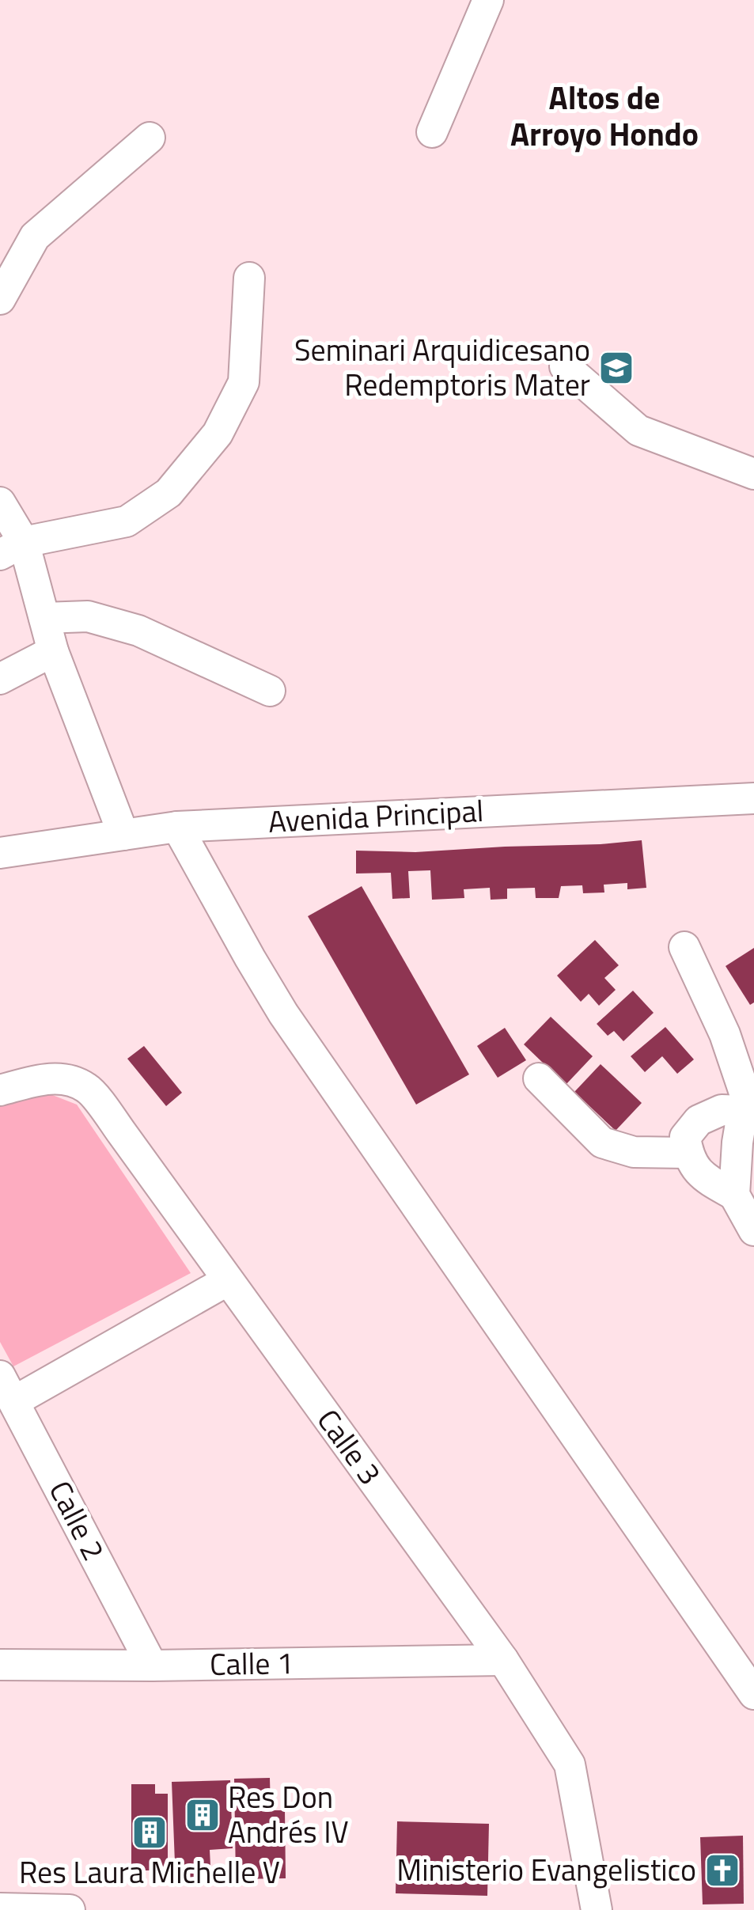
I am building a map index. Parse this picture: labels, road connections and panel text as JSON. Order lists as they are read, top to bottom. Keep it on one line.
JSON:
{"streets":{"street":["Avenida Principal","Calle 3","Calle 2","Calle 1"]},"crossings":[["Calle 3","Calle 1"],["Calle 2","Calle 1"]],"districts":["Altos de Arroyo Hondo"],"places":{"school or university":["Seminari Arquidicesano Redemptoris Mater"],"building":["Res Don Andrés IV","Res Laura Michelle V"],"church":["Ministerio Evangelistico"]}}
